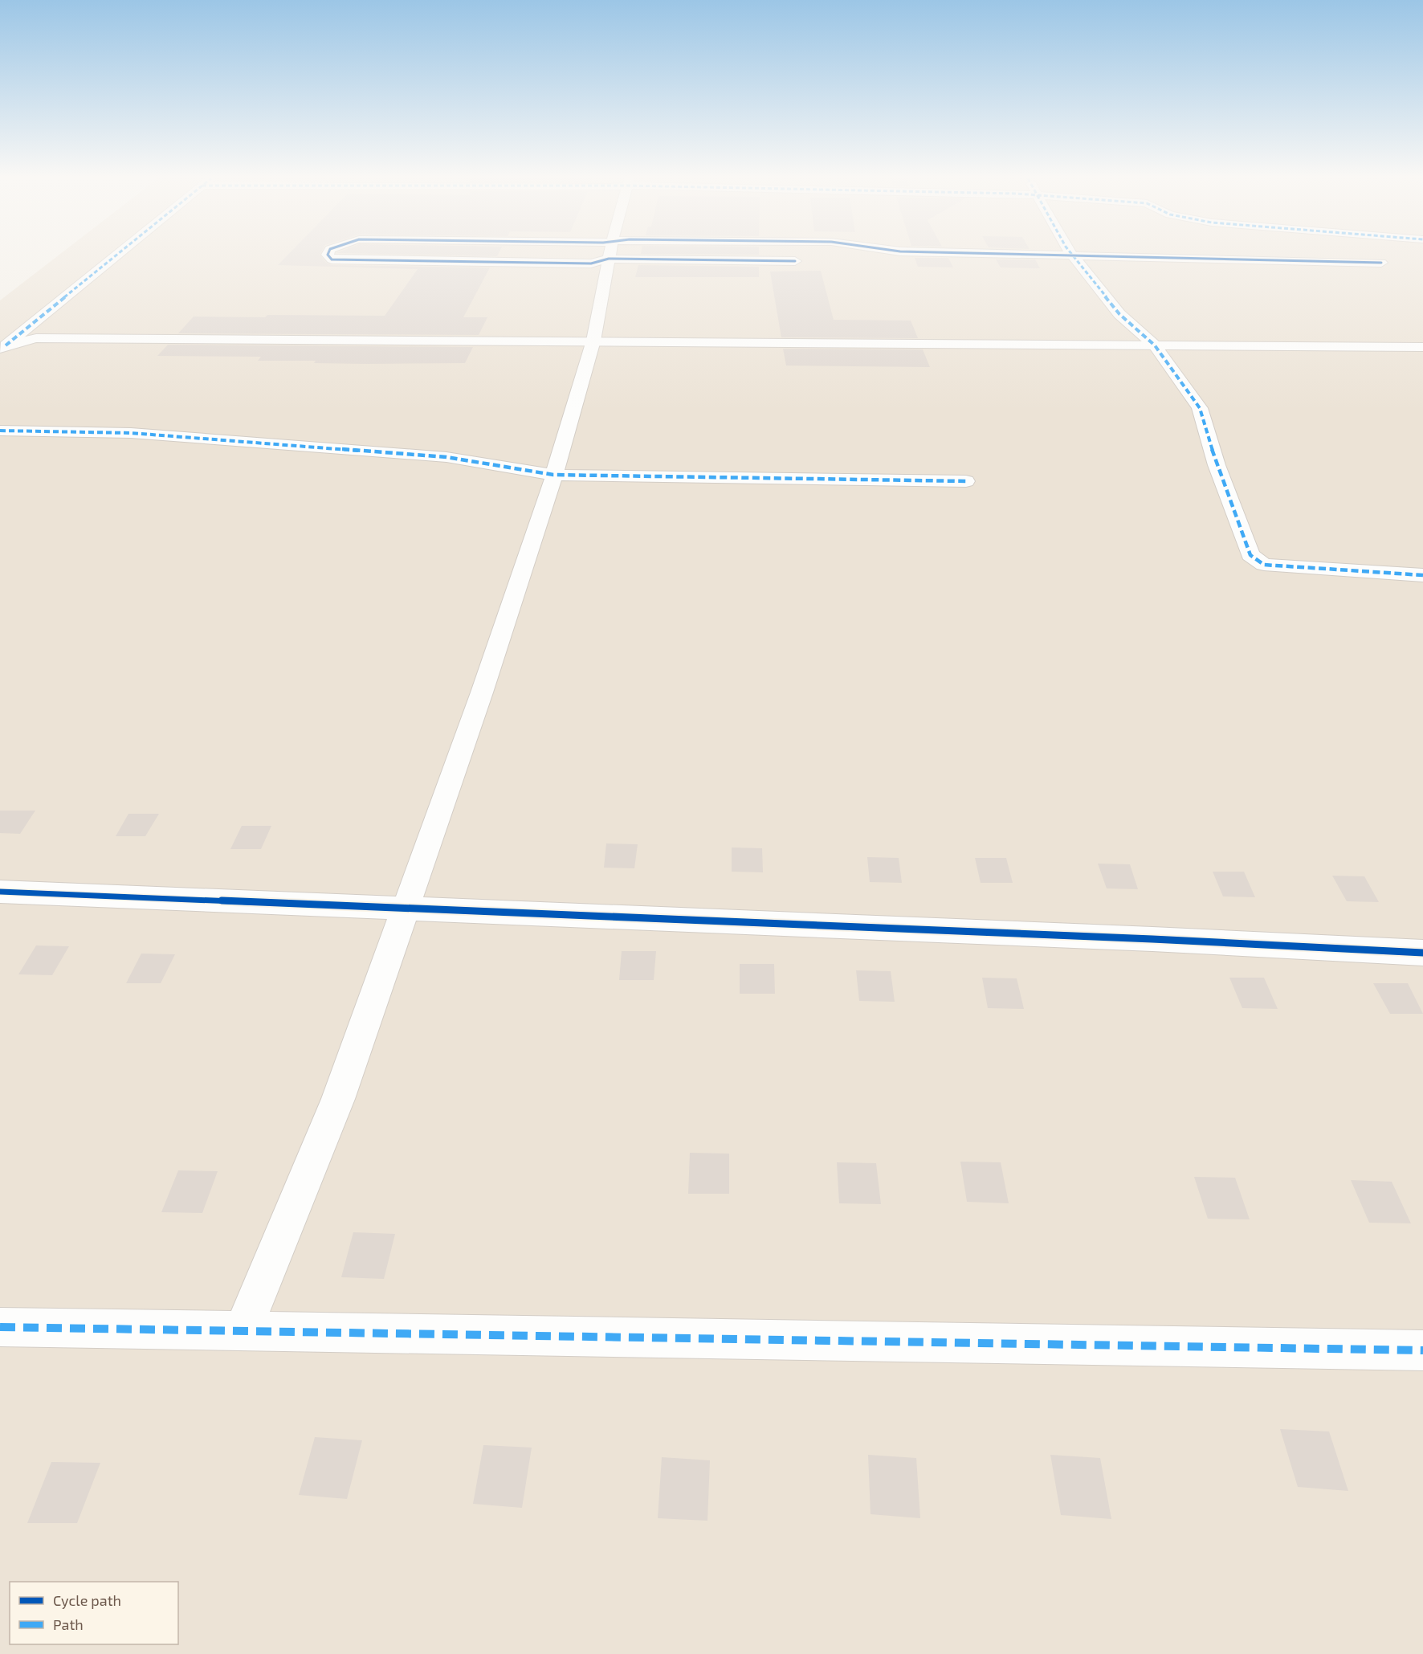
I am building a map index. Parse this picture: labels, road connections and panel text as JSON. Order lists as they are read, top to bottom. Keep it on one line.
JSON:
{"legend":["Cycle path","Path"]}
